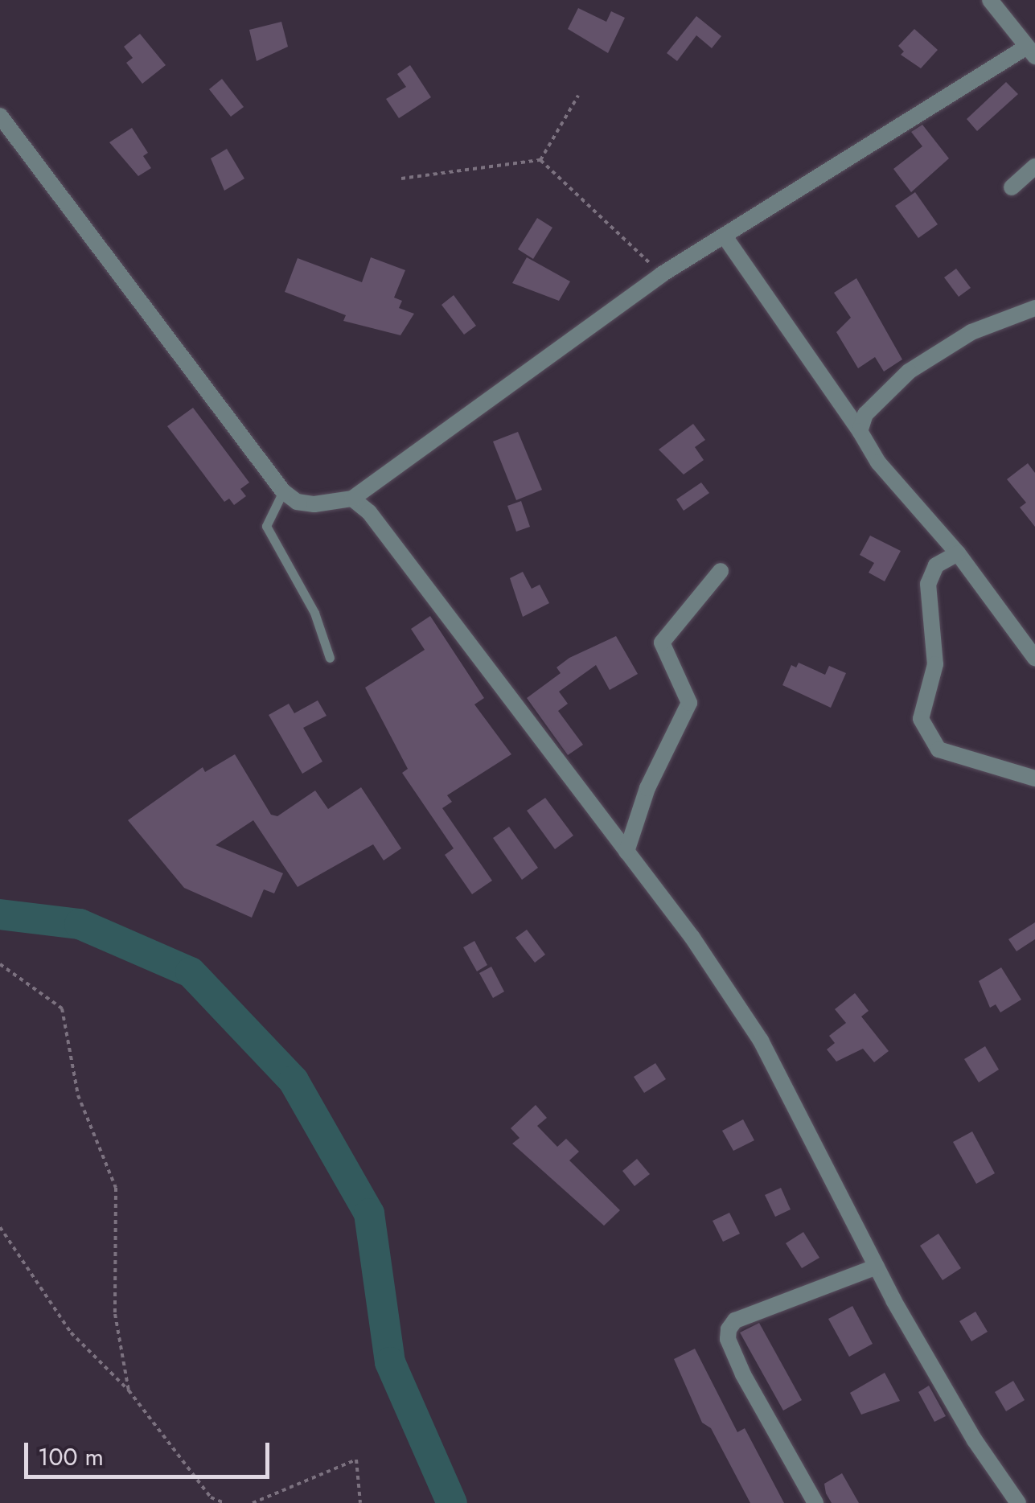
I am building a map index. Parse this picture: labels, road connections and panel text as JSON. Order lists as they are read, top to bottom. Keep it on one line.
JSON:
{"scale_bar":"100 m"}
